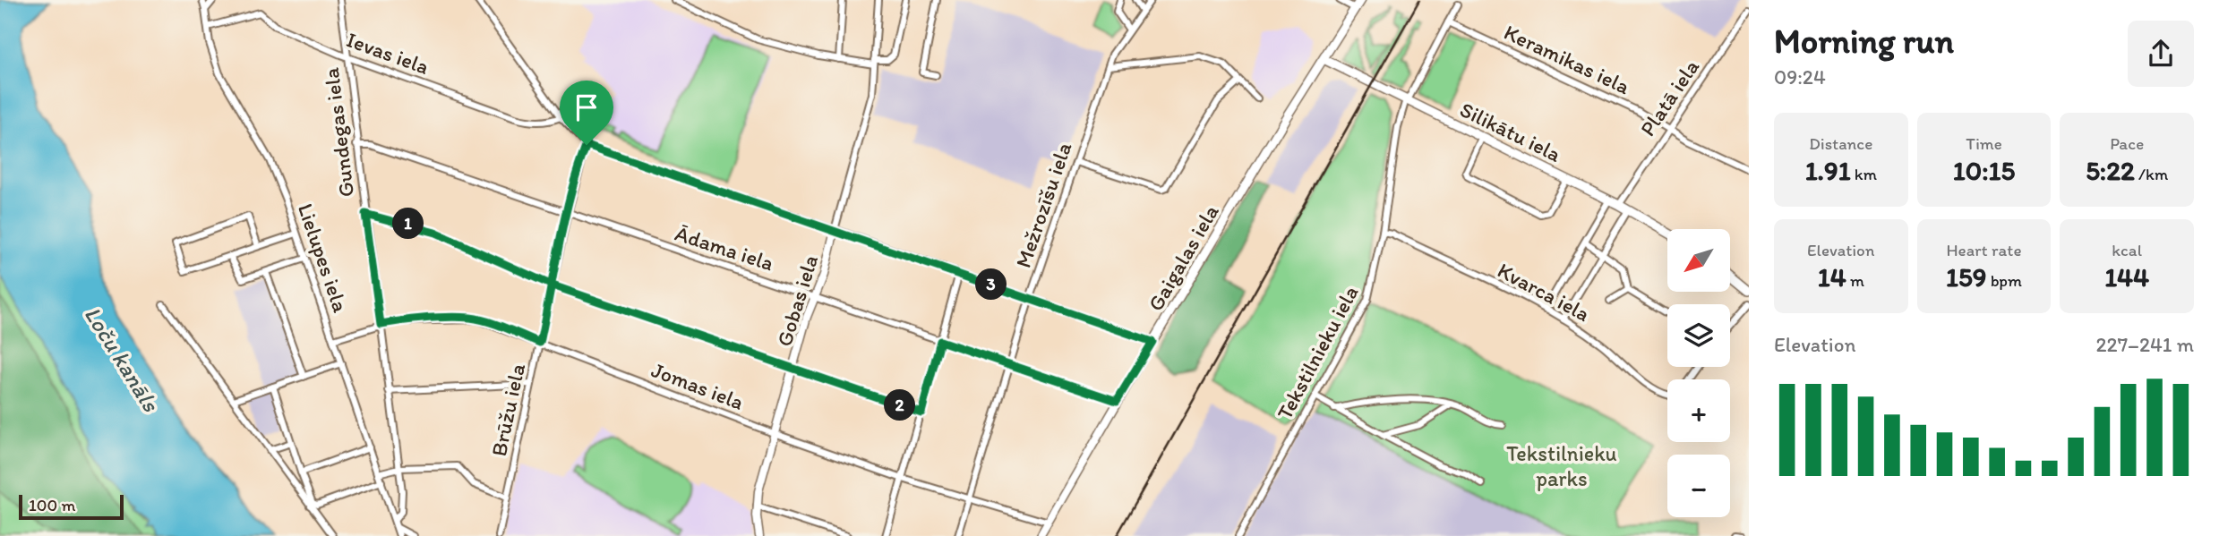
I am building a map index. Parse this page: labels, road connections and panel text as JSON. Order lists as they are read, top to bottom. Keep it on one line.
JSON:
{"streets":{"main road":["Silikātu iela","Gaigalas iela"],"street":["Ievas iela","Keramikas iela","Platā iela","Gundegas iela","Mežrozīšu iela","Ādama iela","Lielupes iela","Kvarca iela","Gobas iela","Tekstilnieku iela","Jomas iela","Brūžu iela"]},"crossings":[["Ievas iela","Gundegas iela"],["Ievas iela","Lielupes iela"],["Keramikas iela","Platā iela"],["Platā iela","Silikātu iela"],["Silikātu iela","Gaigalas iela"],["Silikātu iela","Tekstilnieku iela"],["Gundegas iela","Ādama iela"],["Gundegas iela","Lielupes iela"],["Gundegas iela","Jomas iela"],["Mežrozīšu iela","Ādama iela"],["Mežrozīšu iela","Jomas iela"],["Ādama iela","Gaigalas iela"],["Ādama iela","Gobas iela"],["Ādama iela","Brūžu iela"],["Lielupes iela","Jomas iela"],["Gaigalas iela","Jomas iela"],["Kvarca iela","Tekstilnieku iela"],["Gobas iela","Jomas iela"],["Jomas iela","Brūžu iela"]],"water":["Loču kanāls"],"parks":["Tekstilnieku parks"],"scale_bar":"100 m","north":"bottom left","page":{"heading":["Morning run","09:24"],"stats":[["Distance","1.91 km"],["Time","10:15"],["Pace","5:22 /km"],["Elevation","14 m"],["Heart rate","159 bpm"],["kcal","144"]],"pins":["1","3","2"],"map_buttons":["+","−"],"chart":["Elevation","227–241 m"],"scale":"100 m"}}
